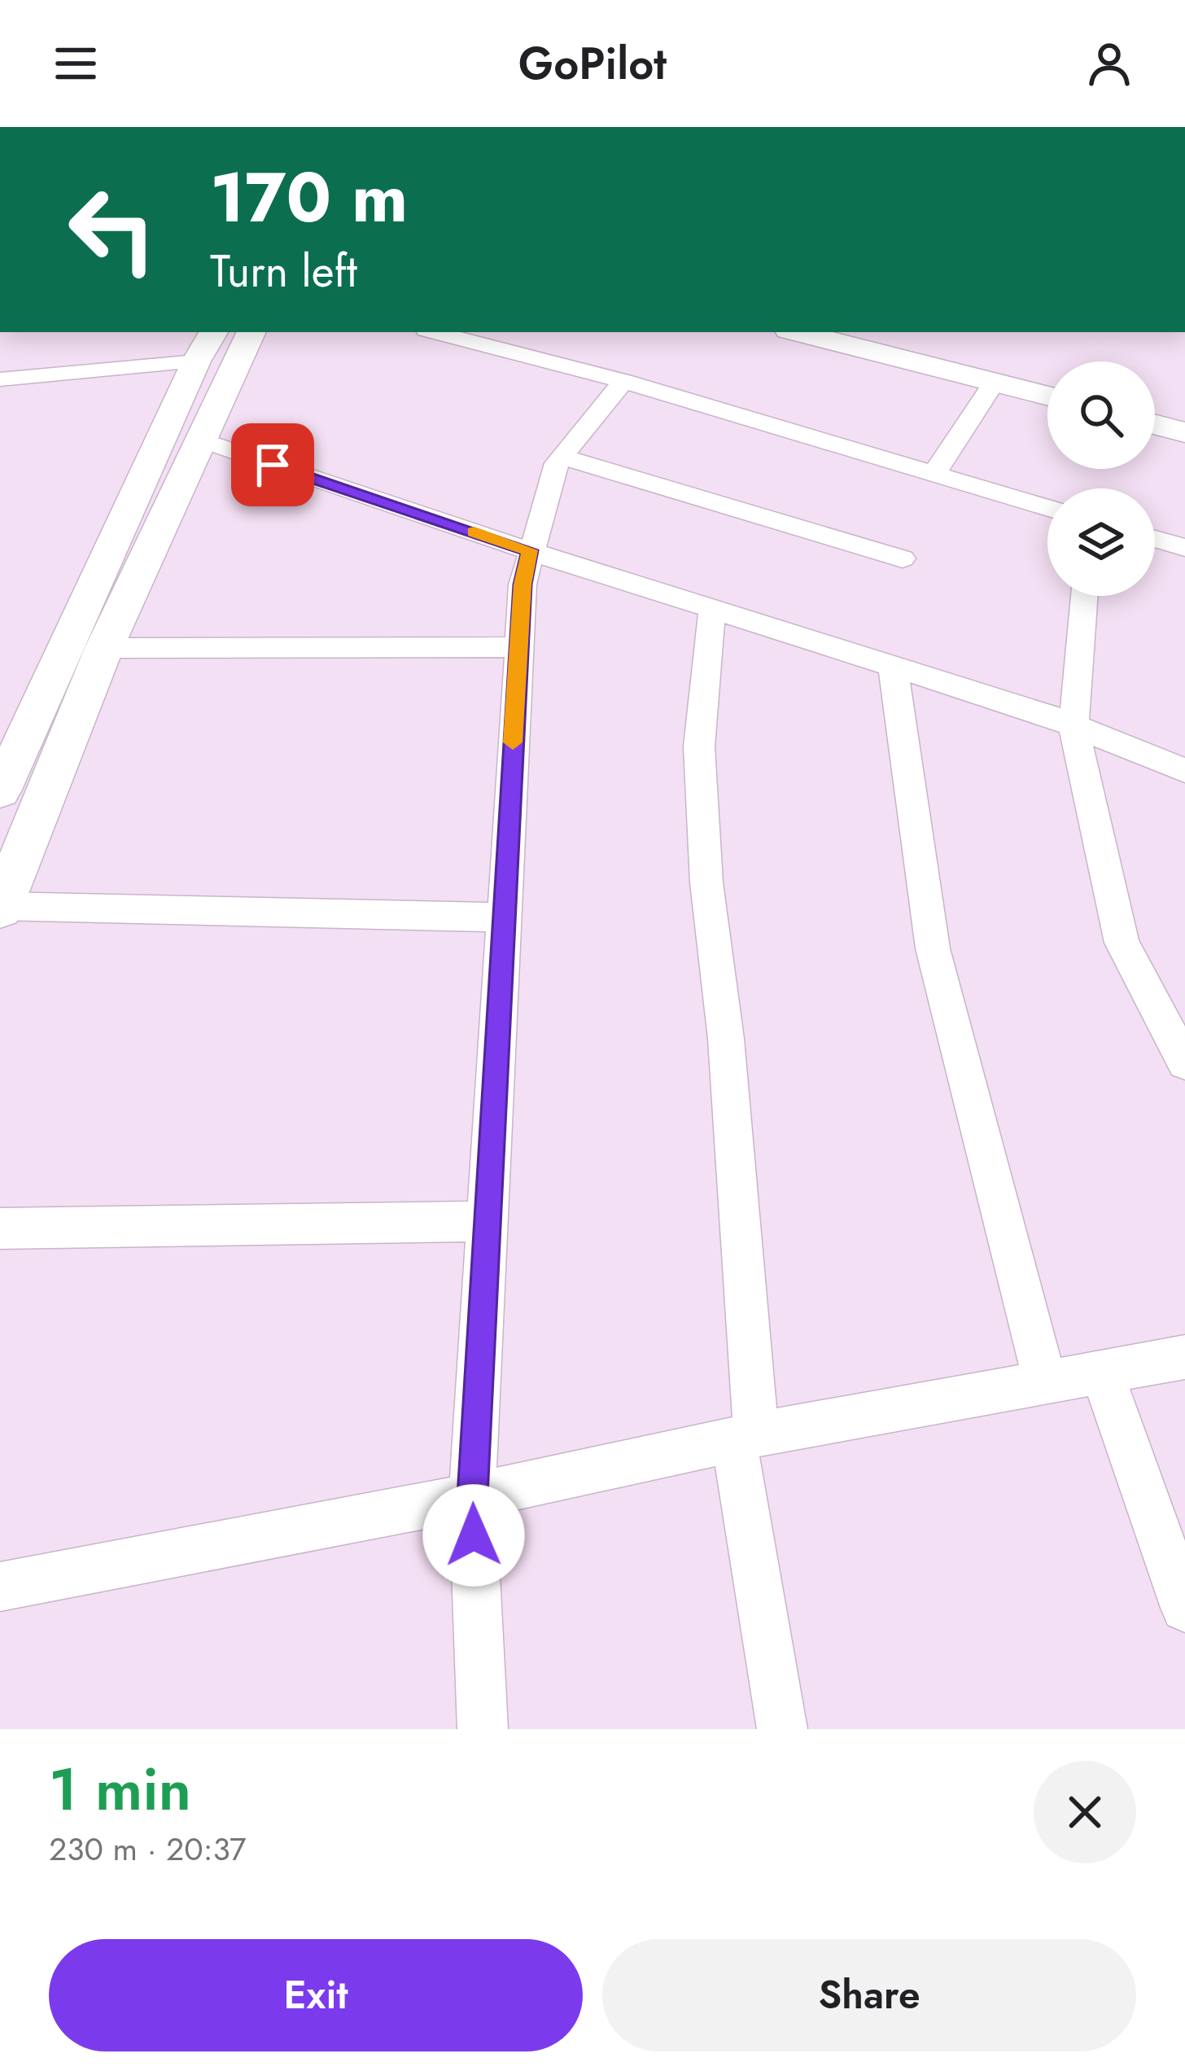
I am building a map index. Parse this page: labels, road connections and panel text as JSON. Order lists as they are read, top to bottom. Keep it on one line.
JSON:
{"page":{"header":"GoPilot","turn":["170 m","Turn left"],"heading":["1 min","230 m · 20:37"],"buttons":["Exit","Share"]}}
